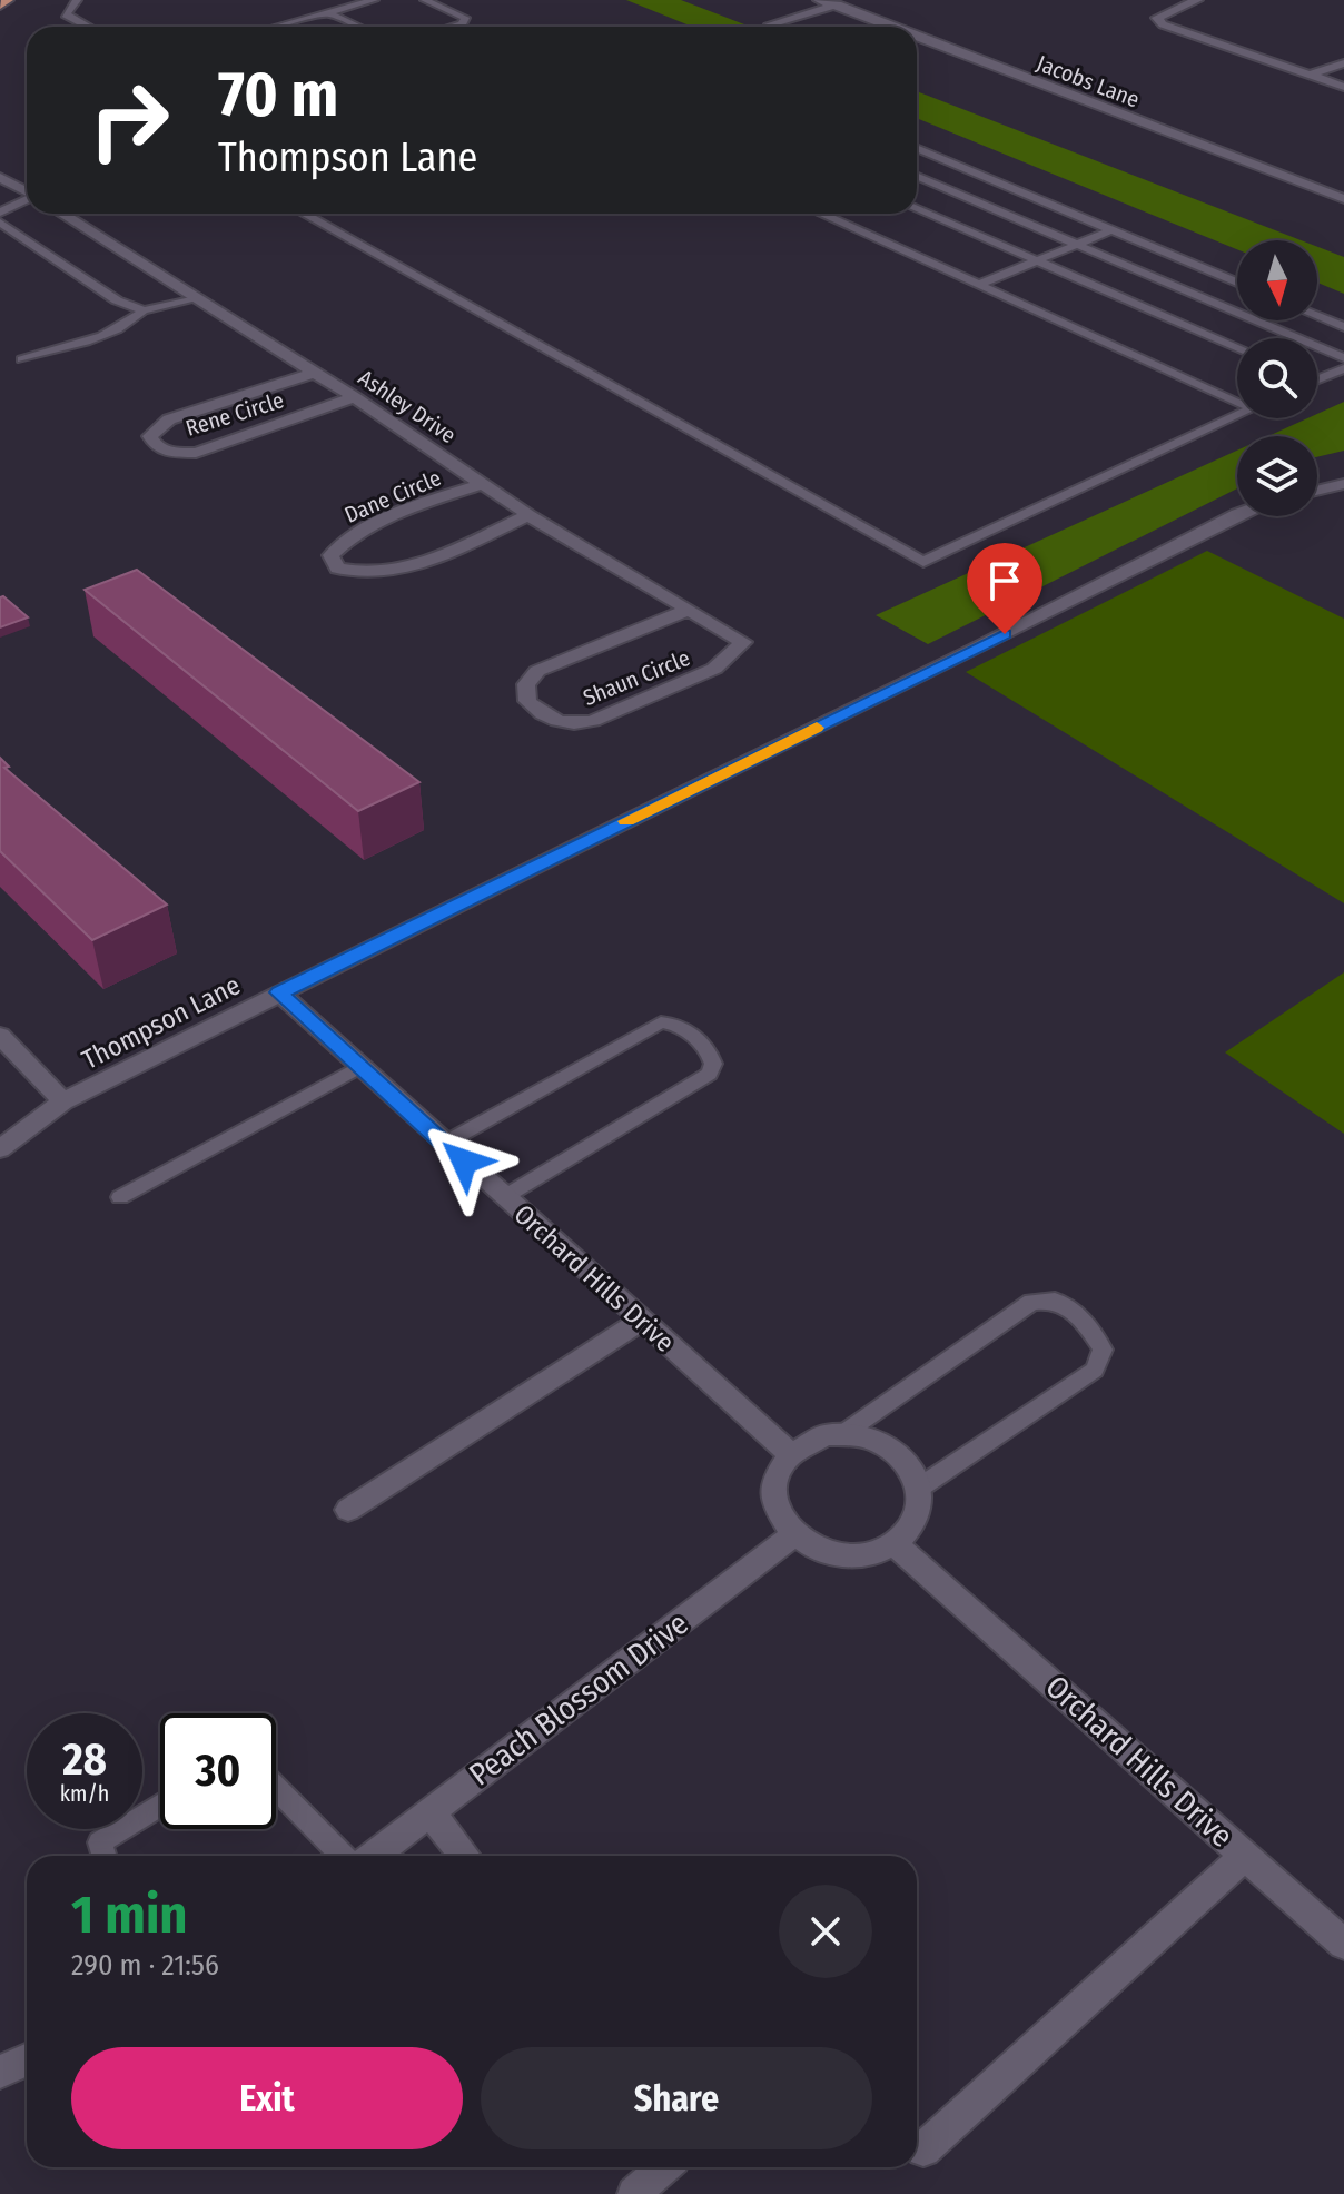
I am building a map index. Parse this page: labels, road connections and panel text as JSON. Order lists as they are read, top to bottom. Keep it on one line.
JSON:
{"streets":{"street":["Jacobs Lane","Ashley Drive","Rene Circle","Dane Circle","Shaun Circle","Thompson Lane","Orchard Hills Drive","Peach Blossom Drive"]},"crossings":[["Ashley Drive","Rene Circle"],["Ashley Drive","Dane Circle"],["Ashley Drive","Shaun Circle"],["Thompson Lane","Orchard Hills Drive"],["Orchard Hills Drive","Peach Blossom Drive"]],"north":"bottom","page":{"turn":["70 m","Thompson Lane"],"speed":"28 km/h","limit":"30","heading":["1 min","290 m · 21:56"],"buttons":["Exit","Share"]}}
